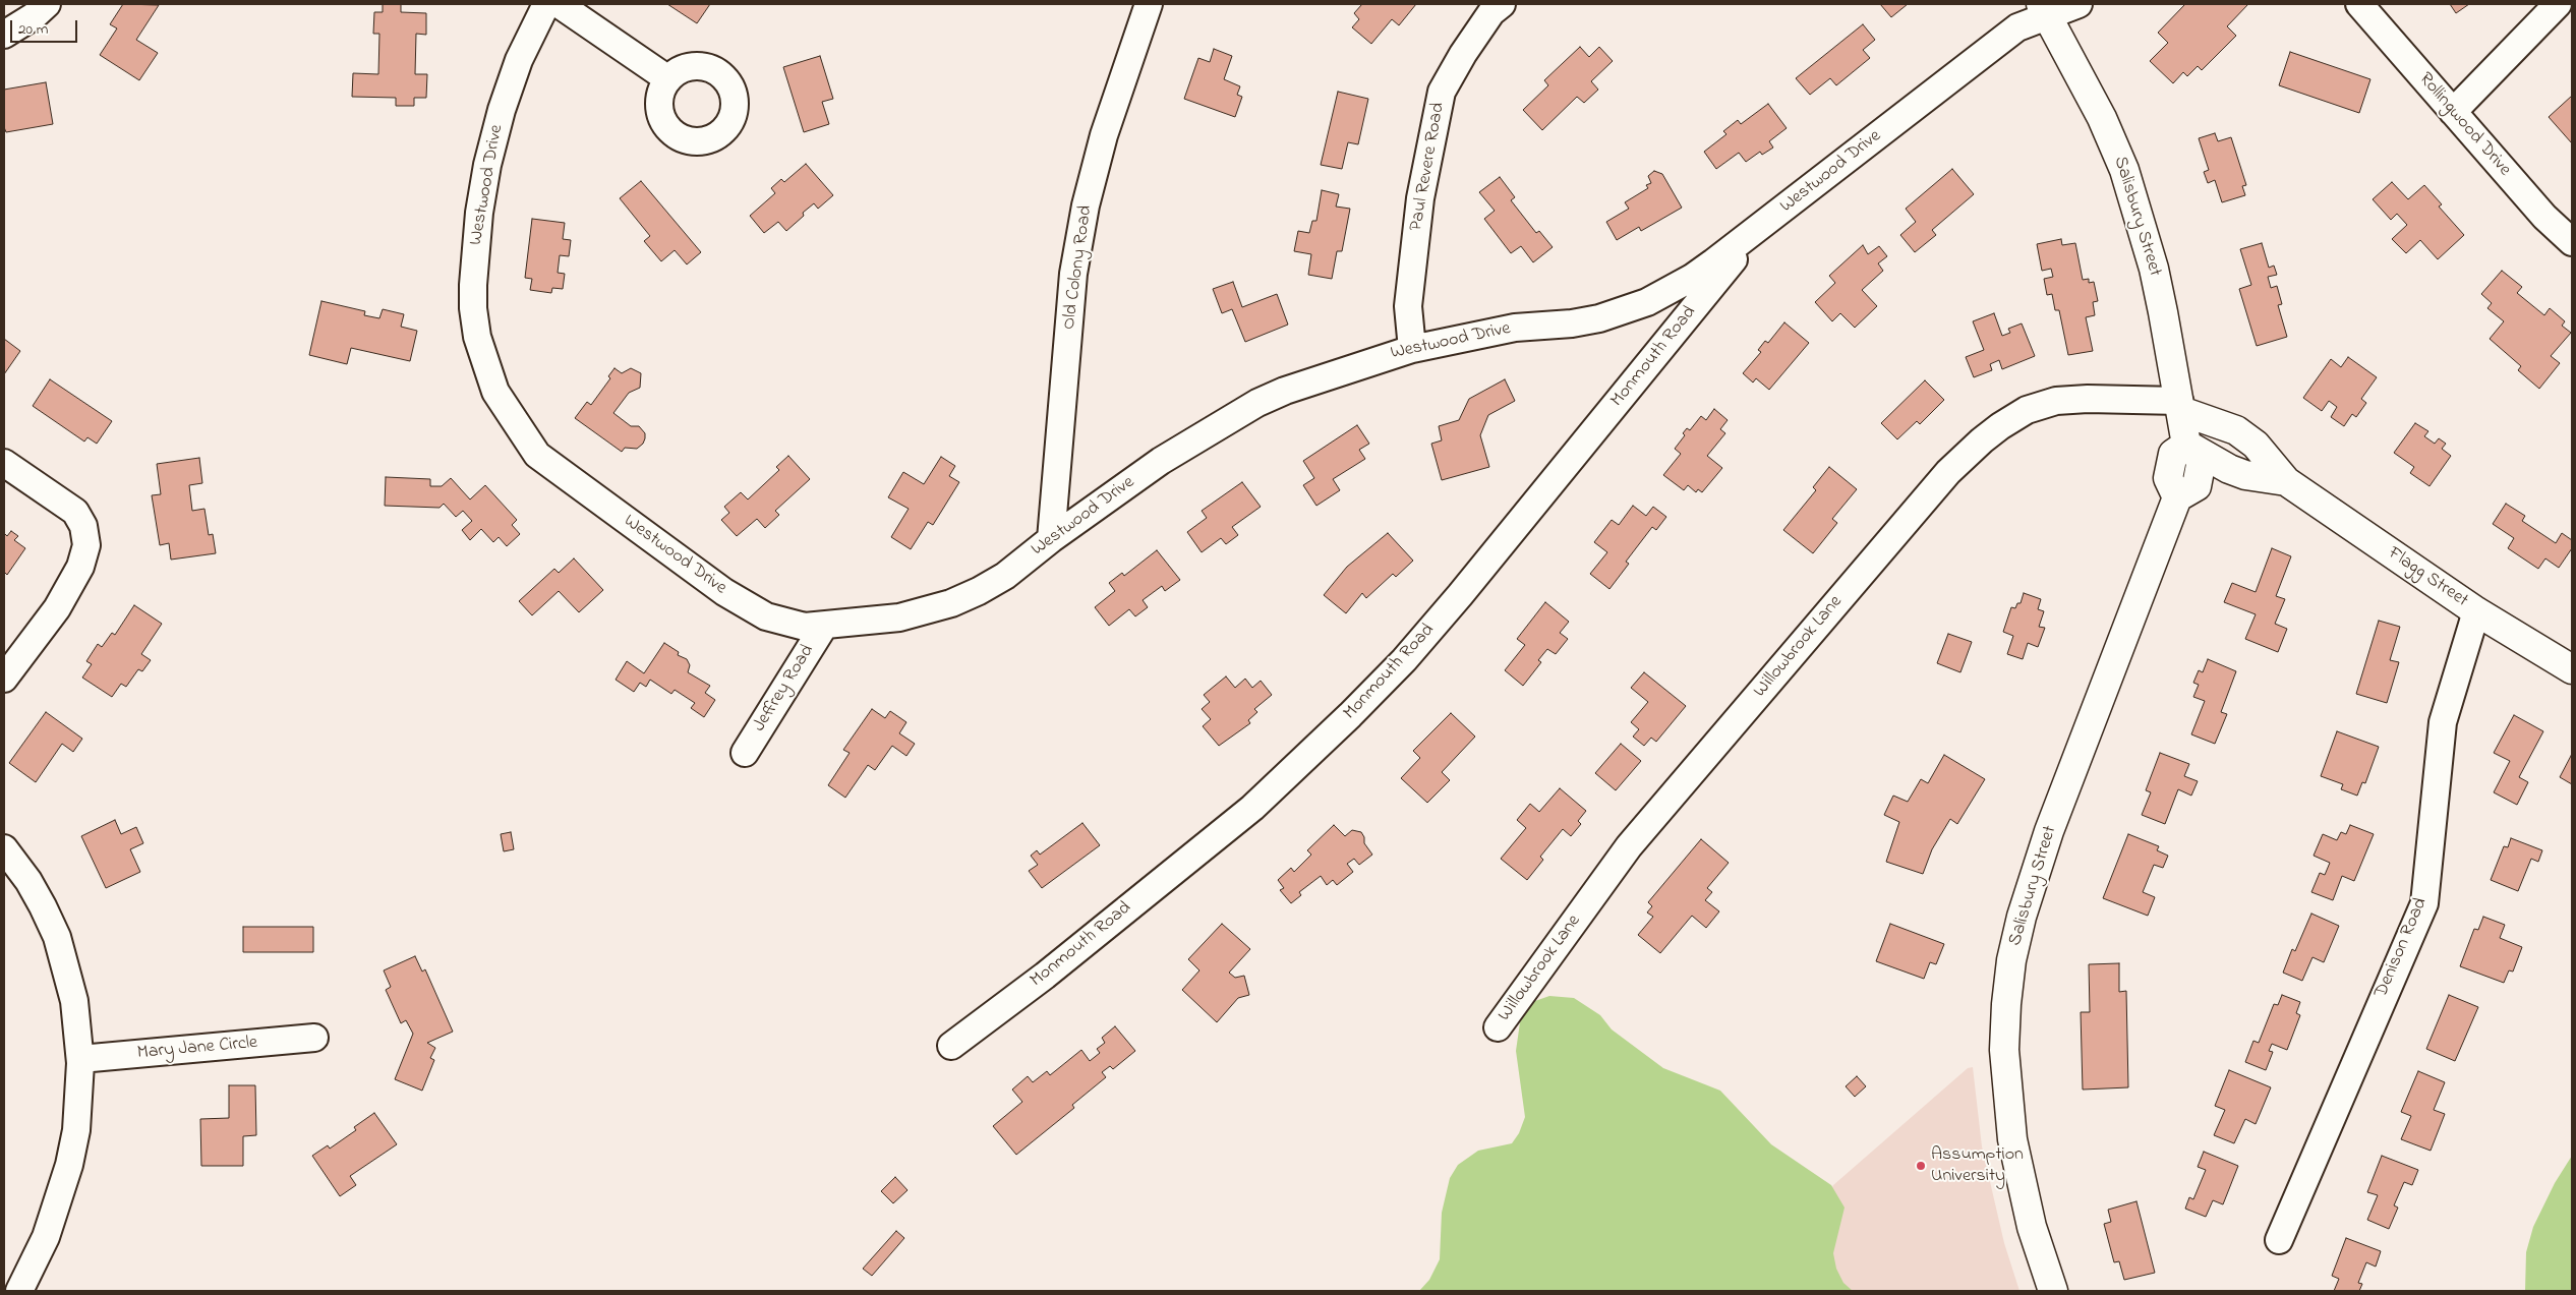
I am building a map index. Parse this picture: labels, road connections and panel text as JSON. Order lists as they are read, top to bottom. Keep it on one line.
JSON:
{"streets":{"main road":["Salisbury Street","Flagg Street"],"street":["Rollingwood Drive","Paul Revere Road","Westwood Drive","Old Colony Road","Monmouth Road","Willowbrook Lane","Jeffrey Road","Denison Road","Mary Jane Circle"]},"crossings":[["Paul Revere Road","Westwood Drive"],["Westwood Drive","Salisbury Street"],["Westwood Drive","Old Colony Road"],["Westwood Drive","Monmouth Road"],["Westwood Drive","Jeffrey Road"],["Salisbury Street","Flagg Street"],["Salisbury Street","Willowbrook Lane"],["Flagg Street","Willowbrook Lane"],["Flagg Street","Denison Road"]],"places":["Assumption University"],"scale_bar":"20 m"}
